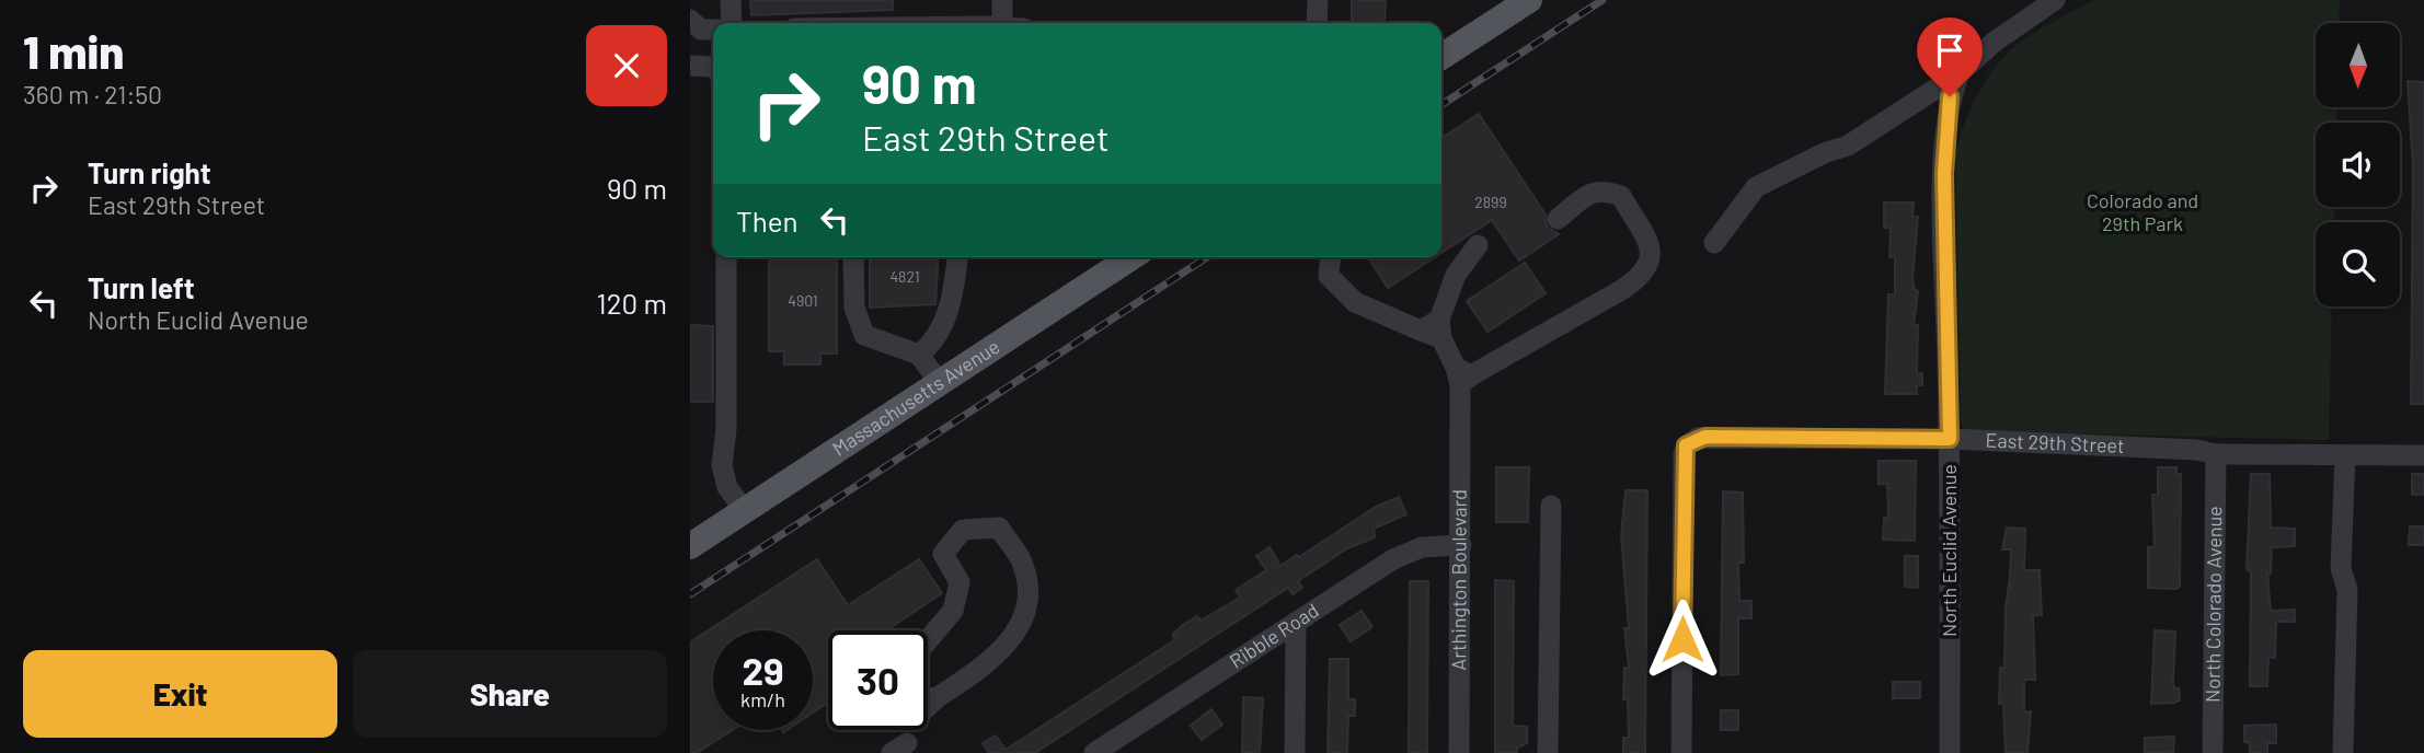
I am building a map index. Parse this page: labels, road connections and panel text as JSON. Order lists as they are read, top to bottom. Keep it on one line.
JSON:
{"streets":{"main road":["Massachusetts Avenue"],"street":["East 29th Street","North Euclid Avenue","Arthington Boulevard","North Colorado Avenue","Ribble Road"]},"crossings":[["East 29th Street","North Euclid Avenue"],["East 29th Street","North Colorado Avenue"],["Arthington Boulevard","Ribble Road"]],"parks":["Colorado and 29th Park"],"house_numbers":["2899","4821","4901"],"north":"bottom","page":{"heading":["1 min","360 m · 21:50"],"turn":["90 m","East 29th Street"],"list":[{"name":"Turn right","note":"East 29th Street","value":"90 m"},{"name":"Turn left","note":"North Euclid Avenue","value":"120 m"}],"then":"Then","speed":"29 km/h","limit":"30","buttons":["Exit","Share"]}}
